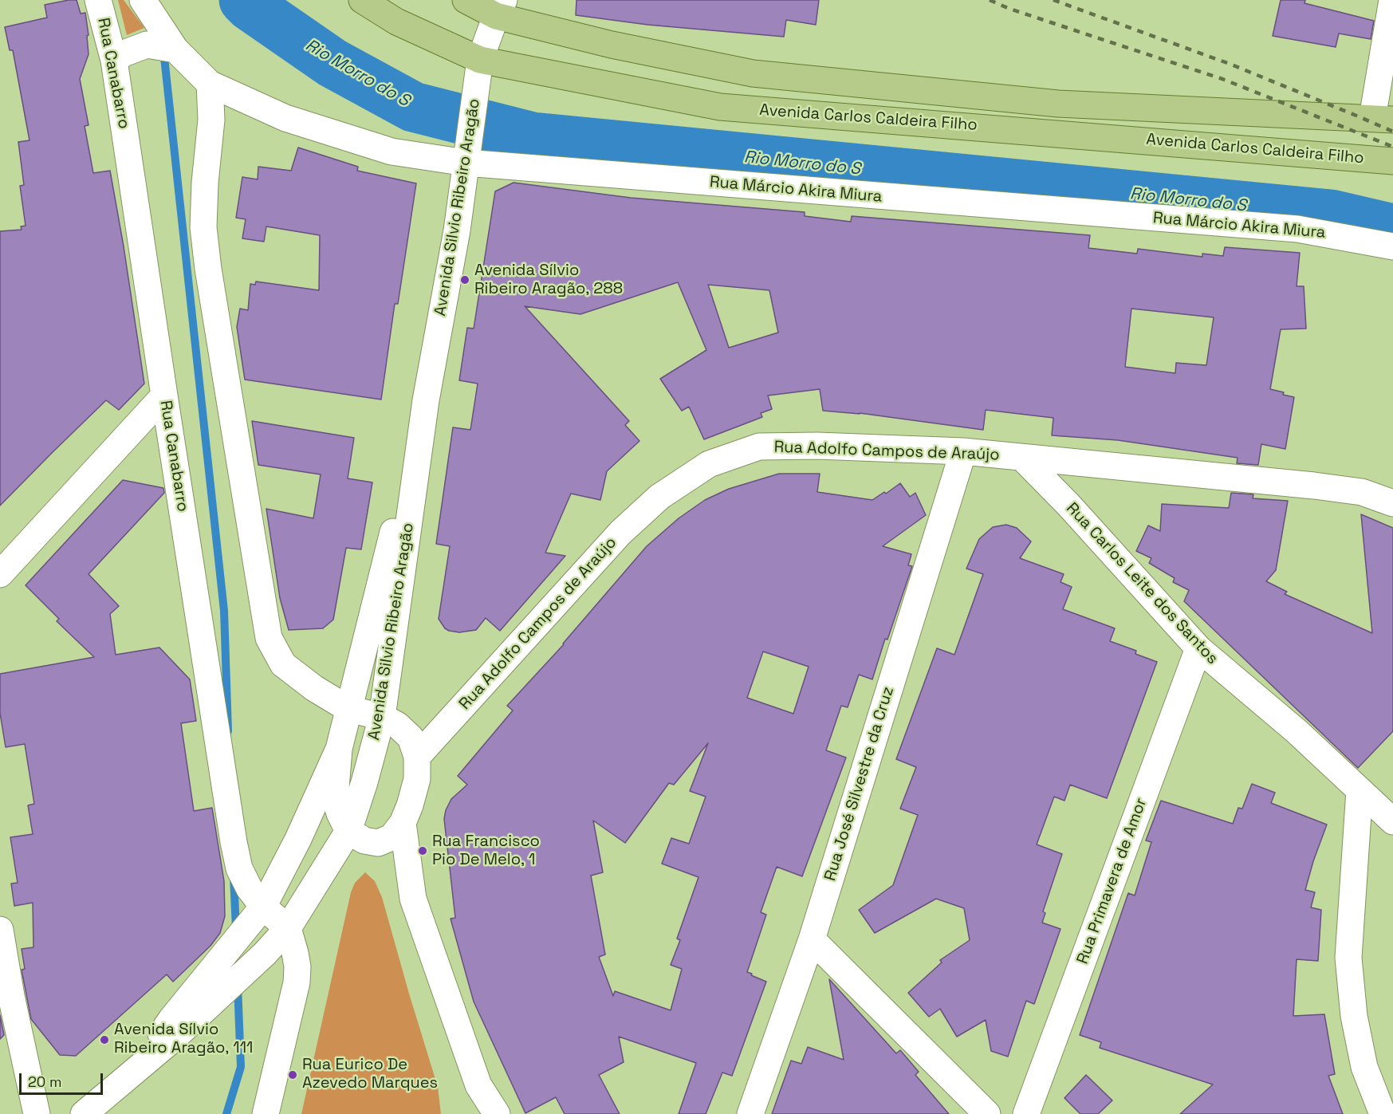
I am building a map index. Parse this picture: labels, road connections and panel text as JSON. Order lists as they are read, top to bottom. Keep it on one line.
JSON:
{"streets":{"main road":["Avenida Carlos Caldeira Filho"],"street":["Rua Canabarro","Rua Márcio Akira Miura","Avenida Silvio Ribeiro Aragão","Rua Adolfo Campos de Araújo","Rua Carlos Leite dos Santos","Rua José Silvestre da Cruz","Rua Primavera de Amor"]},"crossings":[["Rua Canabarro","Avenida Silvio Ribeiro Aragão"],["Avenida Carlos Caldeira Filho","Avenida Silvio Ribeiro Aragão"],["Rua Márcio Akira Miura","Avenida Silvio Ribeiro Aragão"],["Rua Adolfo Campos de Araújo","Rua Carlos Leite dos Santos"],["Rua Adolfo Campos de Araújo","Rua José Silvestre da Cruz"],["Rua Carlos Leite dos Santos","Rua Primavera de Amor"]],"water":["Rio Morro do S"],"places":["Avenida Sílvio Ribeiro Aragão, 288","Rua Francisco Pio De Melo, 1","Avenida Sílvio Ribeiro Aragão, 111","Rua Eurico De Azevedo Marques"],"scale_bar":"20 m"}
